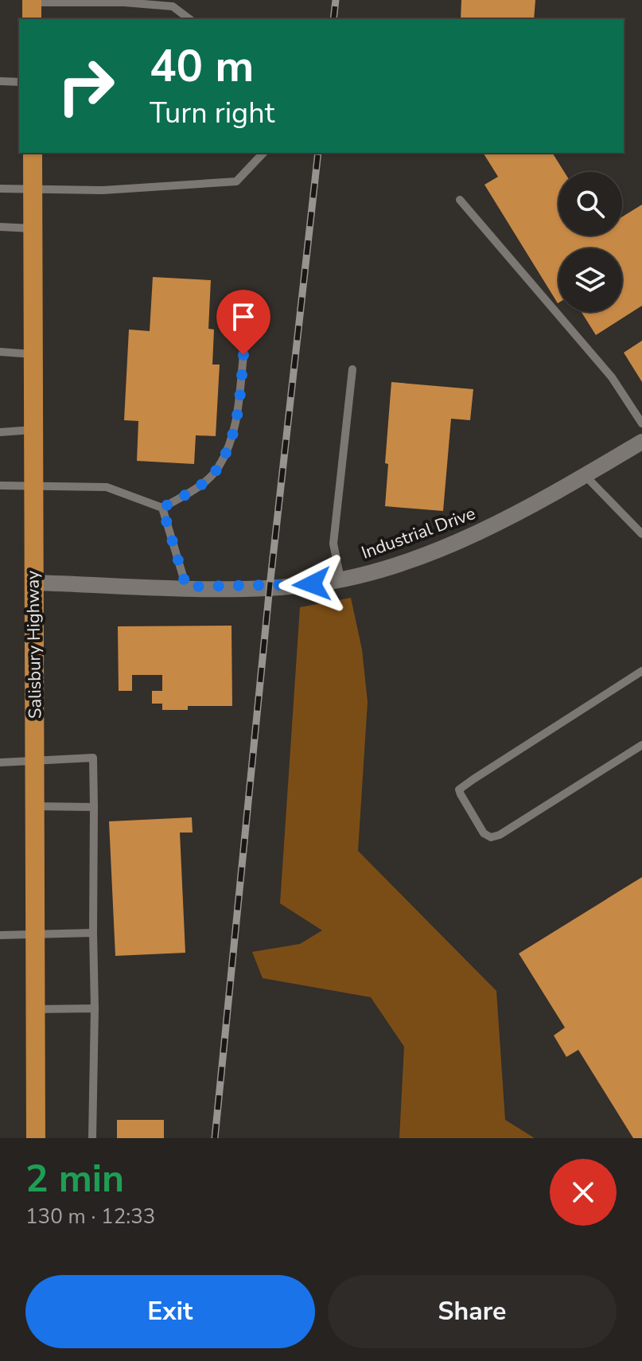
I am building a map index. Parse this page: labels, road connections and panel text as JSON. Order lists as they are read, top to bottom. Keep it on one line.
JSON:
{"streets":{"highway":["Salisbury Highway"],"street":["Industrial Drive"]},"crossings":[["Industrial Drive","Salisbury Highway"]],"page":{"turn":["40 m","Turn right"],"heading":["2 min","130 m · 12:33"],"buttons":["Exit","Share"]}}
